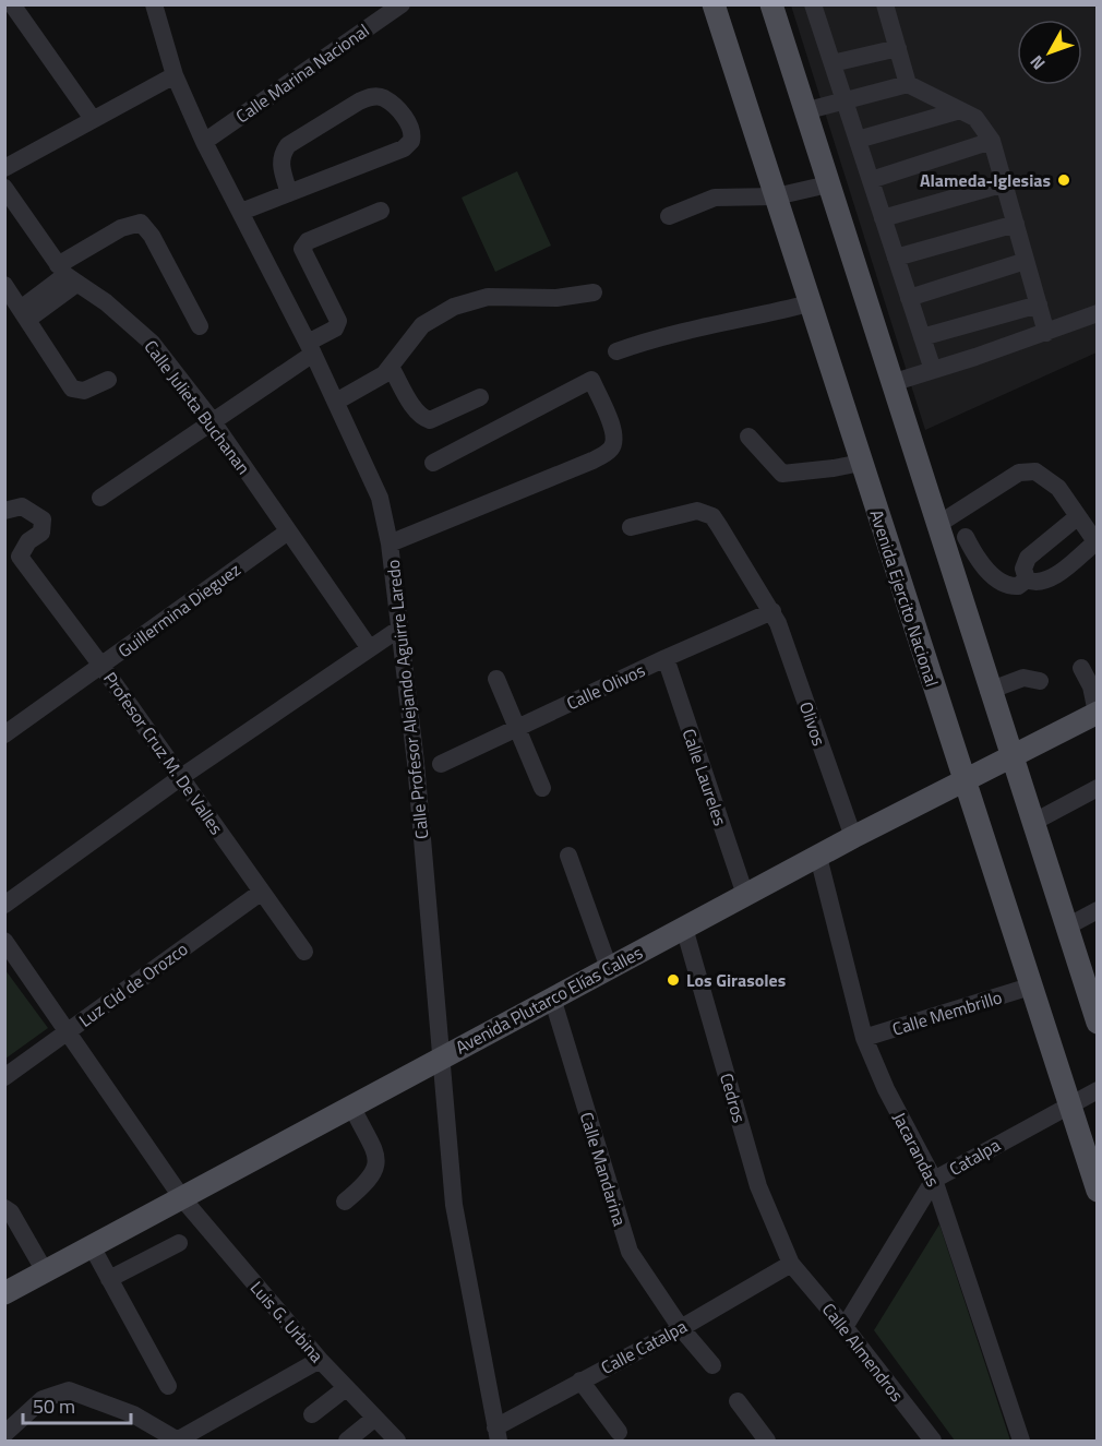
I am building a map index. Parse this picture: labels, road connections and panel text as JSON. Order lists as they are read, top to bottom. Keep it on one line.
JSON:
{"streets":{"main road":["Avenida Ejercito Nacional","Avenida Plutarco Elías Calles"],"street":["Calle Marina Nacional","Calle Julieta Buchanan","Guillermina Dieguez","Calle Olivos","Calle Profesor Alejando Aguirre Laredo","Olivos","Profesor Cruz M. De Valles","Calle Laureles","Luz CId de Orozco","Calle Membrillo","Cedros","Jacarandas","Catalpa","Calle Mandarina","Luis G. Urbina","Calle Catalpa","Calle Almendros"]},"crossings":[["Calle Marina Nacional","Calle Profesor Alejando Aguirre Laredo"],["Calle Julieta Buchanan","Guillermina Dieguez"],["Avenida Ejercito Nacional","Avenida Plutarco Elías Calles"],["Avenida Ejercito Nacional","Calle Membrillo"],["Avenida Ejercito Nacional","Catalpa"],["Guillermina Dieguez","Profesor Cruz M. De Valles"],["Calle Olivos","Olivos"],["Calle Olivos","Calle Laureles"],["Calle Profesor Alejando Aguirre Laredo","Avenida Plutarco Elías Calles"],["Calle Profesor Alejando Aguirre Laredo","Calle Catalpa"],["Olivos","Avenida Plutarco Elías Calles"],["Profesor Cruz M. De Valles","Luz CId de Orozco"],["Calle Laureles","Avenida Plutarco Elías Calles"],["Luz CId de Orozco","Luis G. Urbina"],["Avenida Plutarco Elías Calles","Cedros"],["Avenida Plutarco Elías Calles","Jacarandas"],["Avenida Plutarco Elías Calles","Calle Mandarina"],["Avenida Plutarco Elías Calles","Luis G. Urbina"],["Calle Membrillo","Jacarandas"],["Cedros","Calle Catalpa"],["Cedros","Calle Almendros"],["Jacarandas","Catalpa"],["Catalpa","Calle Almendros"],["Calle Mandarina","Calle Catalpa"],["Calle Catalpa","Calle Almendros"]],"places":["Alameda-Iglesias","Los Girasoles"],"scale_bar":"50 m","north":"bottom left"}
